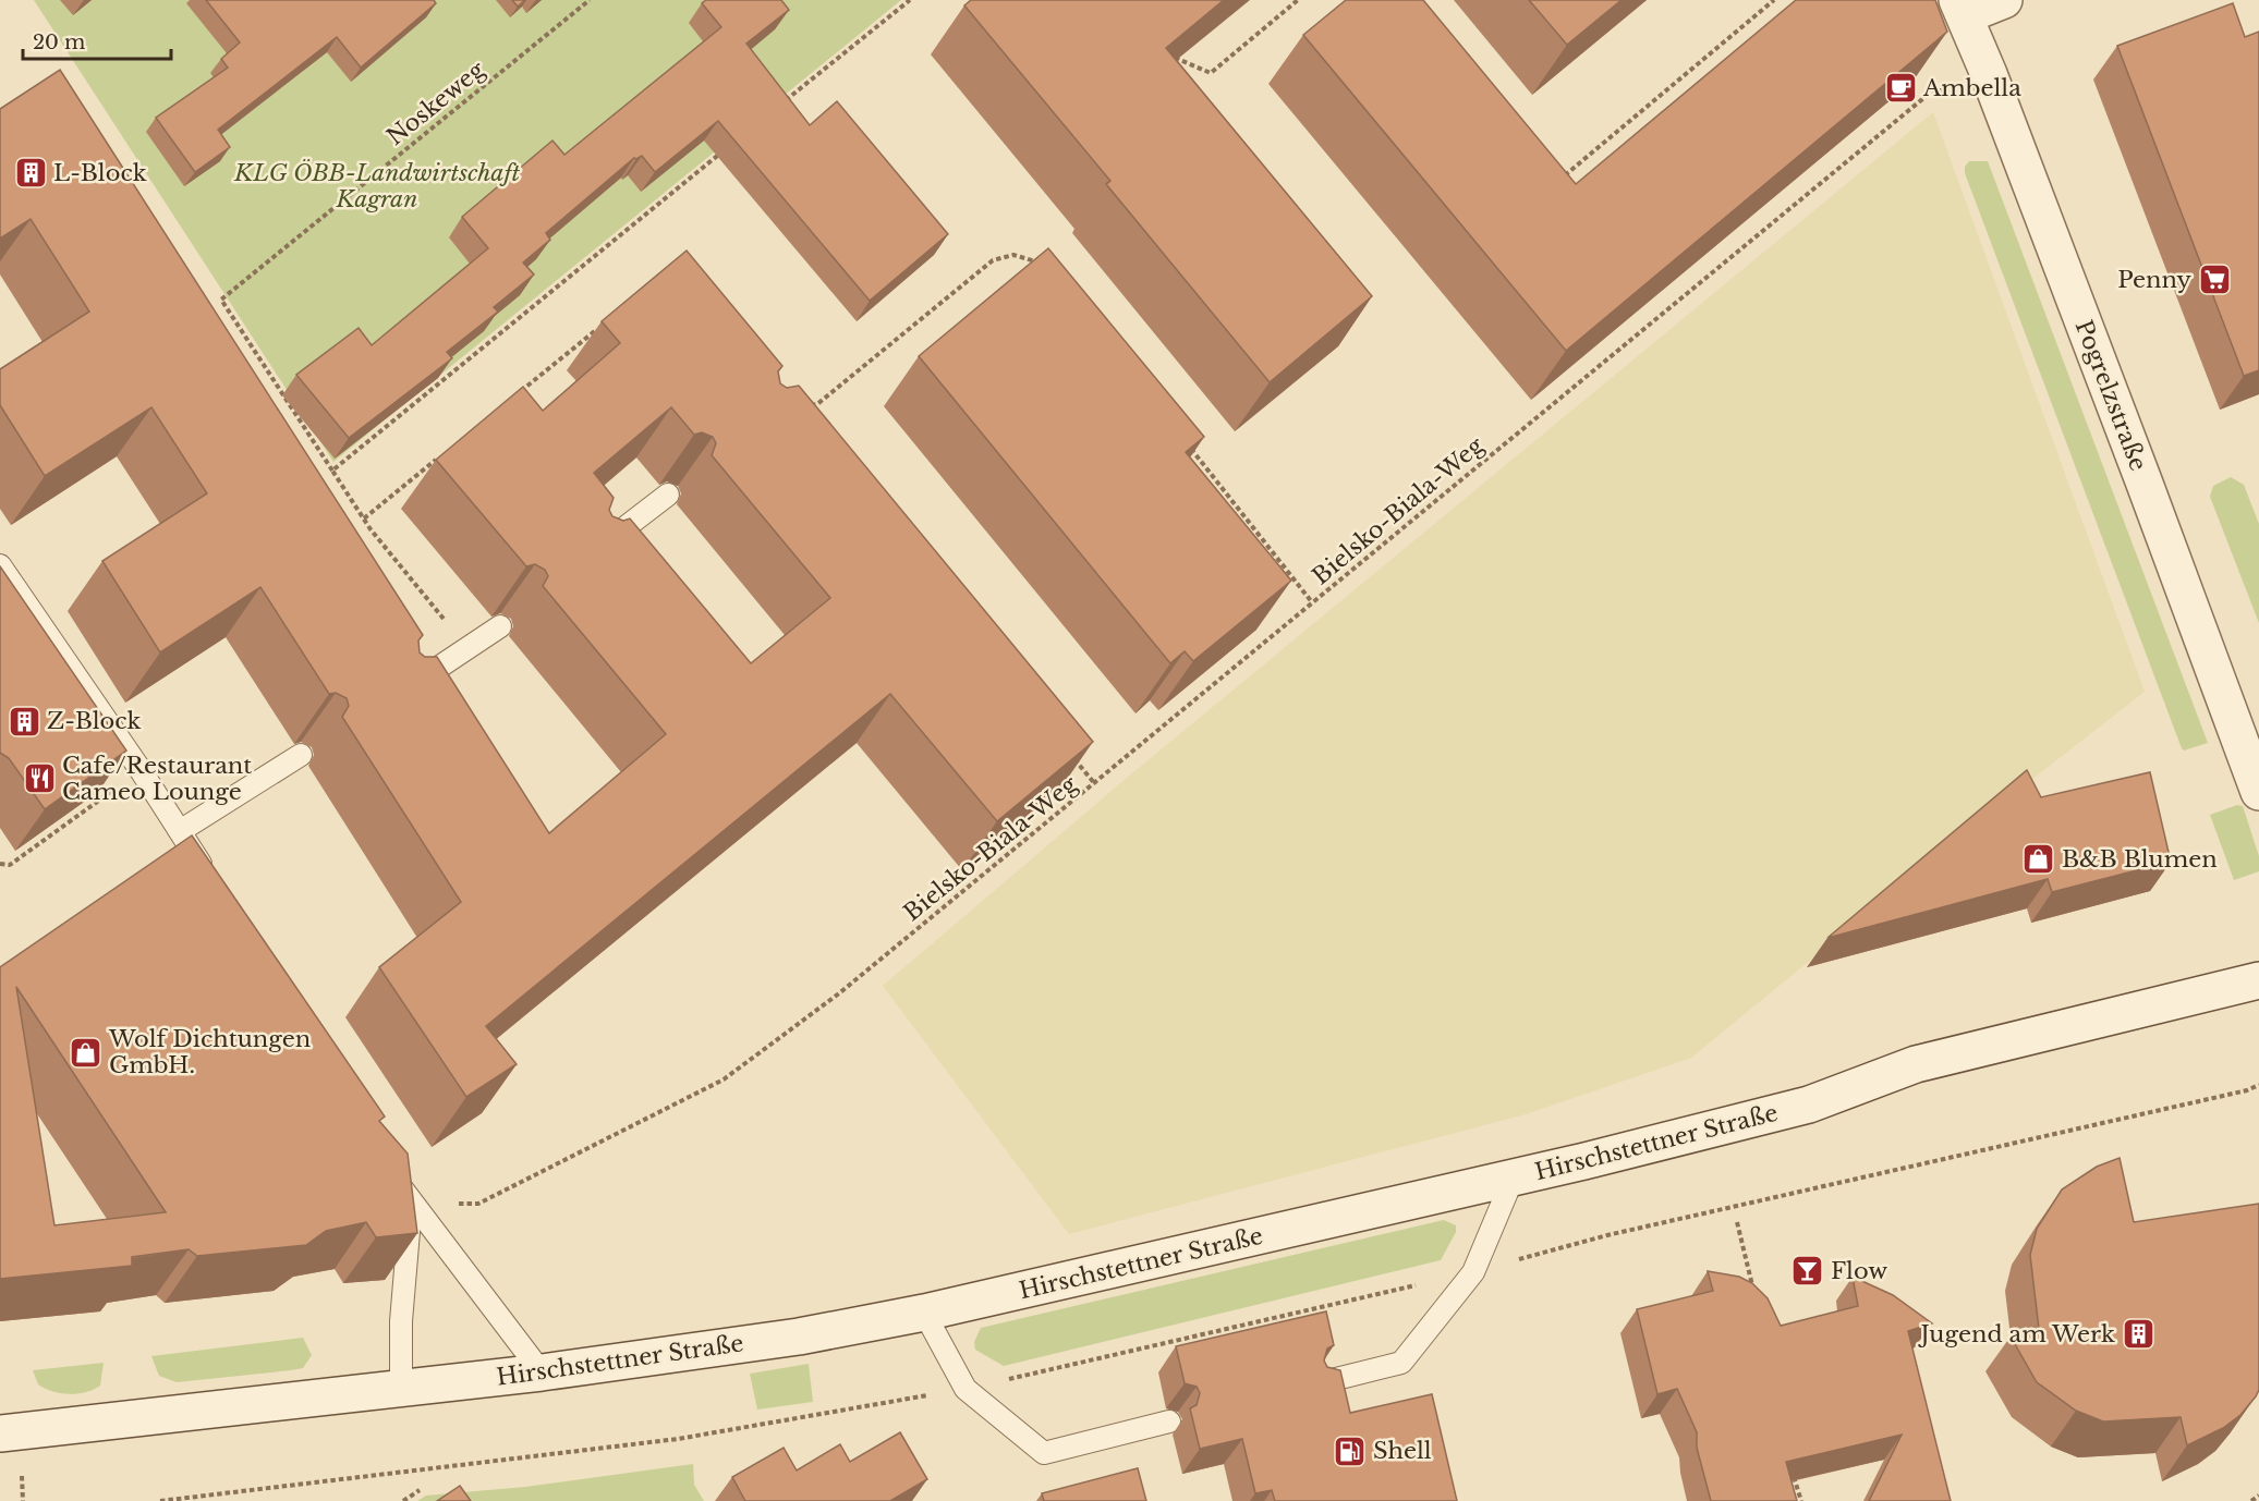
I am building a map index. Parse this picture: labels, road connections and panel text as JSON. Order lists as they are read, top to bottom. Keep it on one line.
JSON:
{"streets":{"main road":["Pogrelzstraße","Hirschstettner Straße"],"path":["Noskeweg","Bielsko-Biala-Weg"]},"crossings":[["Pogrelzstraße","Bielsko-Biala-Weg"]],"parks":["KLG ÖBB-Landwirtschaft Kagran"],"places":{"cafe":["Ambella"],"building":["L-Block","Z-Block","Jugend am Werk"],"supermarket":["Penny"],"restaurant":["Cafe/Restaurant Cameo Lounge"],"shop":["B&B Blumen","Wolf Dichtungen GmbH."],"bar":["Flow"],"fuel station":["Shell"]},"scale_bar":"20 m"}
